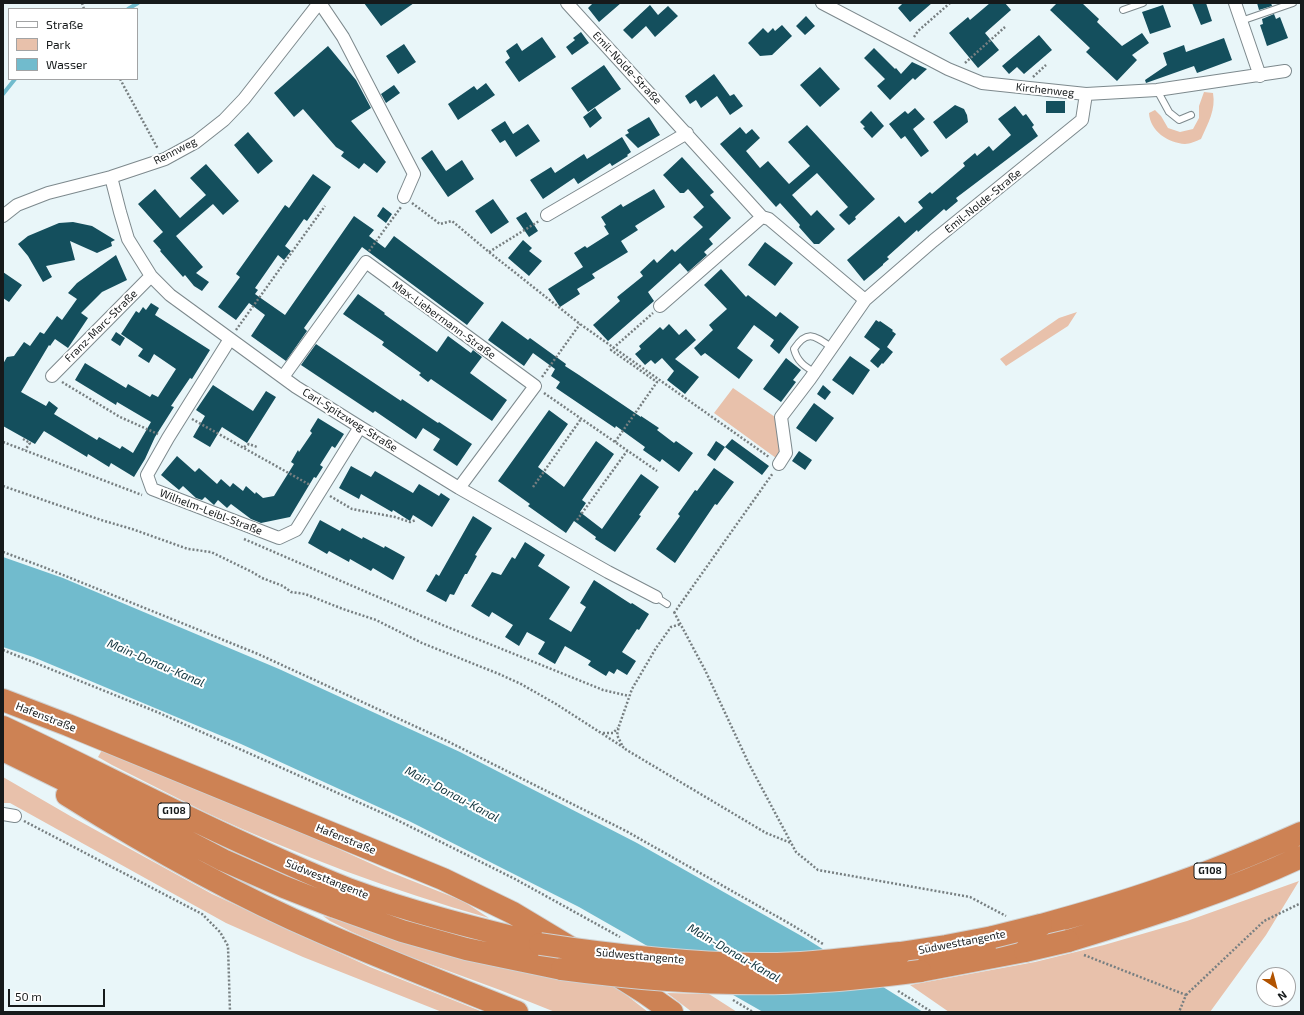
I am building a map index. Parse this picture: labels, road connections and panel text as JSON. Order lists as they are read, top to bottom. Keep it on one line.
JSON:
{"streets":{"highway":["Hafenstraße","G108","Südwesttangente"],"street":["Emil-Nolde-Straße","Kirchenweg","Rennweg","Max-Liebermann-Straße","Franz-Marc-Straße","Carl-Spitzweg-Straße","Wilhelm-Leibl-Straße"]},"crossings":[["Emil-Nolde-Straße","Kirchenweg"],["Rennweg","Carl-Spitzweg-Straße"],["Franz-Marc-Straße","Carl-Spitzweg-Straße"],["Carl-Spitzweg-Straße","Wilhelm-Leibl-Straße"]],"water":["Main-Donau-Kanal"],"legend":["Straße","Park","Wasser"],"scale_bar":"50 m","north":"bottom right"}
